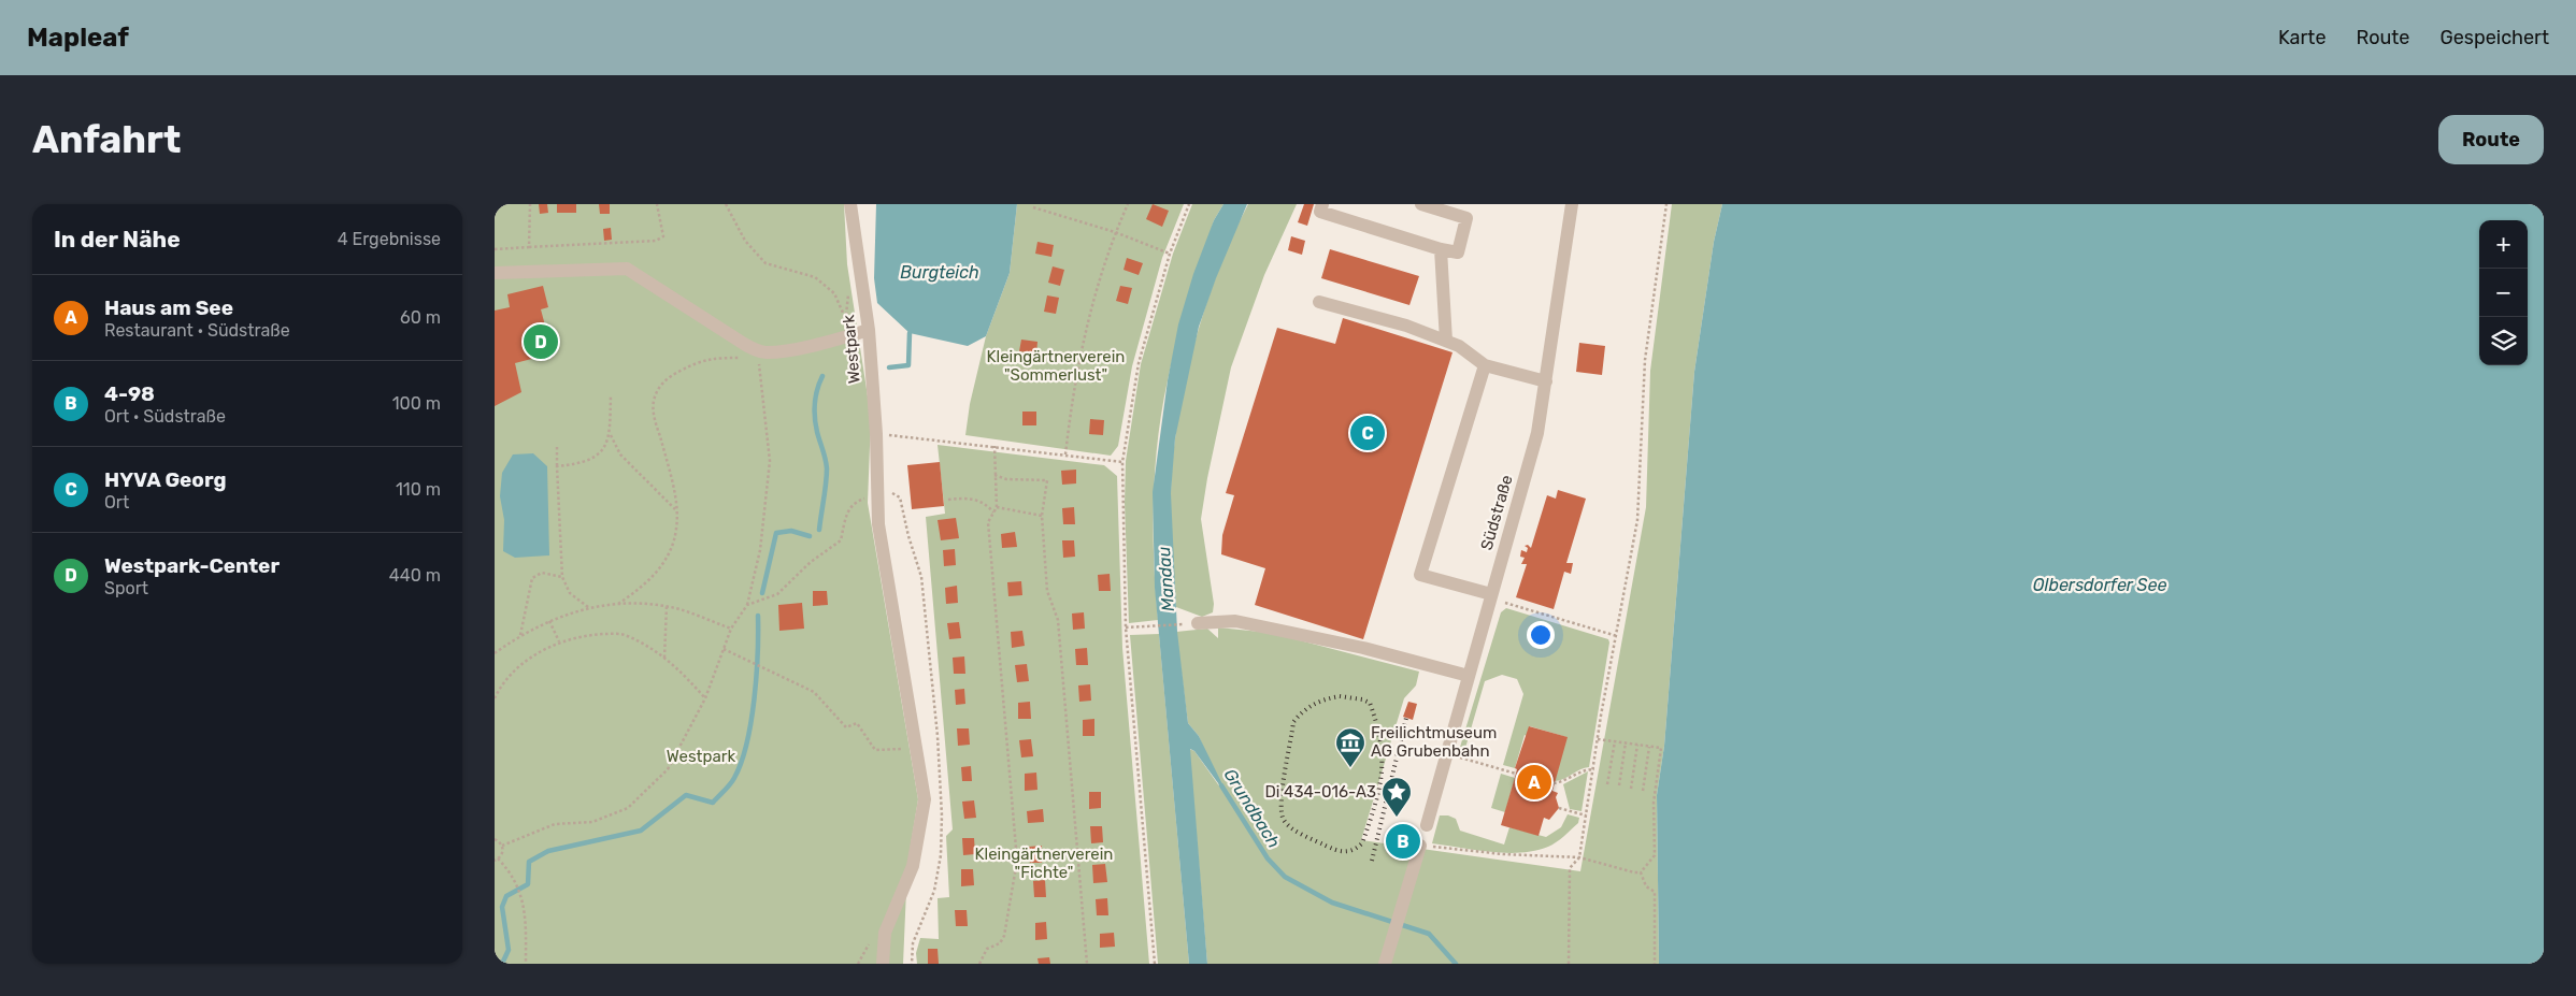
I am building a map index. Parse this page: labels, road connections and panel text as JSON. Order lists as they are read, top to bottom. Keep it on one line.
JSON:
{"streets":{"street":["Westpark","Südstraße"]},"water":["Burgteich","Mandau","Olbersdorfer See","Grundbach"],"parks":["Kleingärtnerverein \"Sommerlust\"","Westpark","Kleingärtnerverein \"Fichte\""],"places":{"museum":["Freilichtmuseum AG Grubenbahn"],"place":["Di 434-016-A3"]},"page":{"header":"Mapleaf","nav":["Karte","Route","Gespeichert"],"buttons":"Route","title":"Anfahrt","heading":["In der Nähe","4 Ergebnisse"],"map_buttons":["+","−"],"list":[{"mark":"A","name":"Haus am See","note":"Restaurant · Südstraße","value":"60 m"},{"mark":"B","name":"4-98","note":"Ort · Südstraße","value":"100 m"},{"mark":"C","name":"HYVA Georg","note":"Ort","value":"110 m"},{"mark":"D","name":"Westpark-Center","note":"Sport","value":"440 m"}],"pins":["D","C","A","B"]}}
